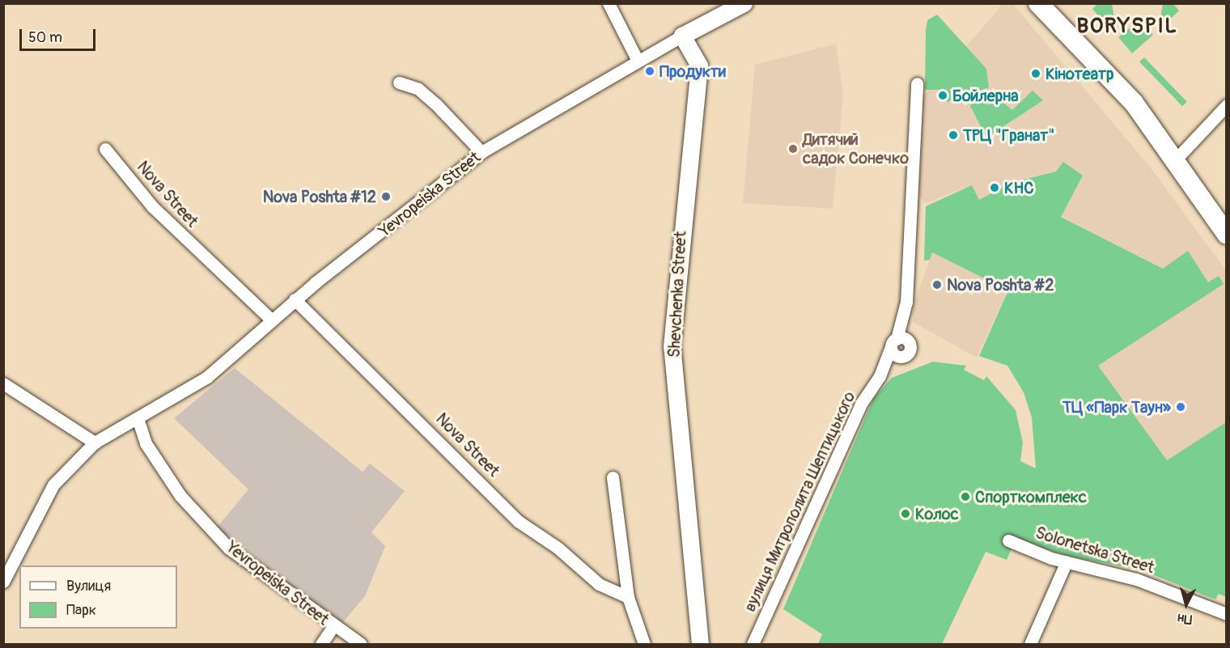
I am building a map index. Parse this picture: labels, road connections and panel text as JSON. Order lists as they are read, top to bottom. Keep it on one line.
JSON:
{"streets":{"main road":["Yevropeiska Street","Shevchenka Street"],"street":["Nova Street","вулиця Митрополита Шептицького","Solonetska Street"]},"crossings":[["Nova Street","Yevropeiska Street"],["Yevropeiska Street","Shevchenka Street"]],"districts":["BORYSPIL"],"places":["Продукти","Кінотеатр","Бойлерна","ТРЦ \"Гранат\"","Дитячий садок Сонечко","КНС","Nova Poshta #12","Nova Poshta #2","ТЦ «Парк Таун»","Спорткомплекс","Колос"],"legend":["Вулиця","Парк"],"scale_bar":"50 m","north":"bottom"}
